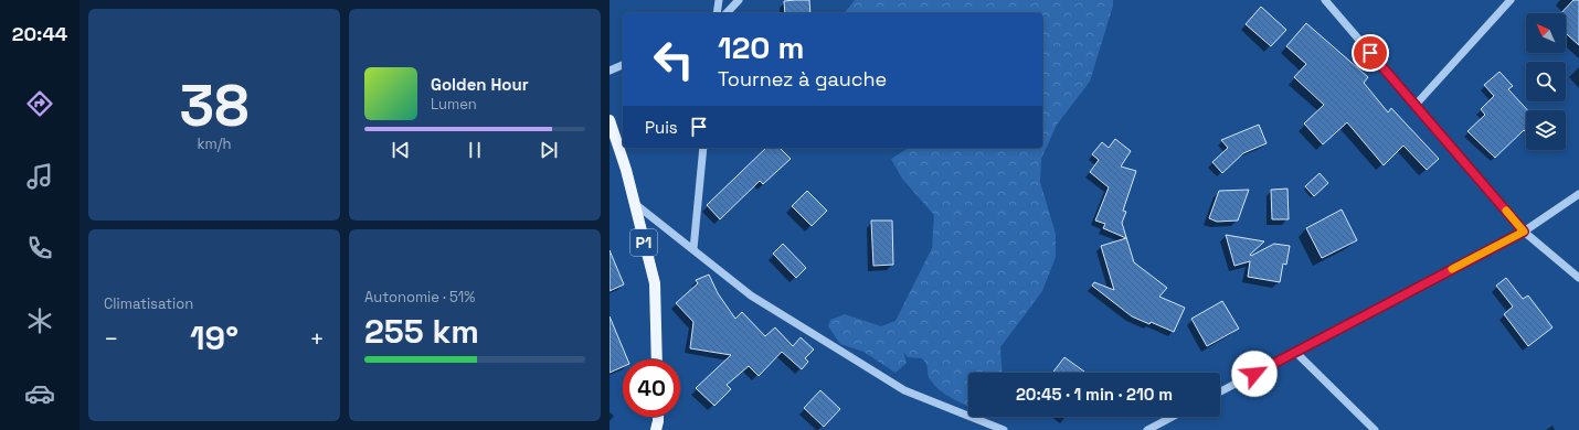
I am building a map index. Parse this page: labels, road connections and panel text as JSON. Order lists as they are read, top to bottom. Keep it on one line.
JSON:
{"streets":{"main road":["P1"]},"north":"top left","page":{"tabs":"20:44","tile":[["38","km/h"],"Climatisation",["Autonomie · 51%","255 km"]],"turn":["120 m","Tournez à gauche"],"song":["Golden Hour","Lumen"],"then":"Puis","heat":["−","19°","+"],"limit":"40","trip":"20:45 · 1 min · 210 m"}}
